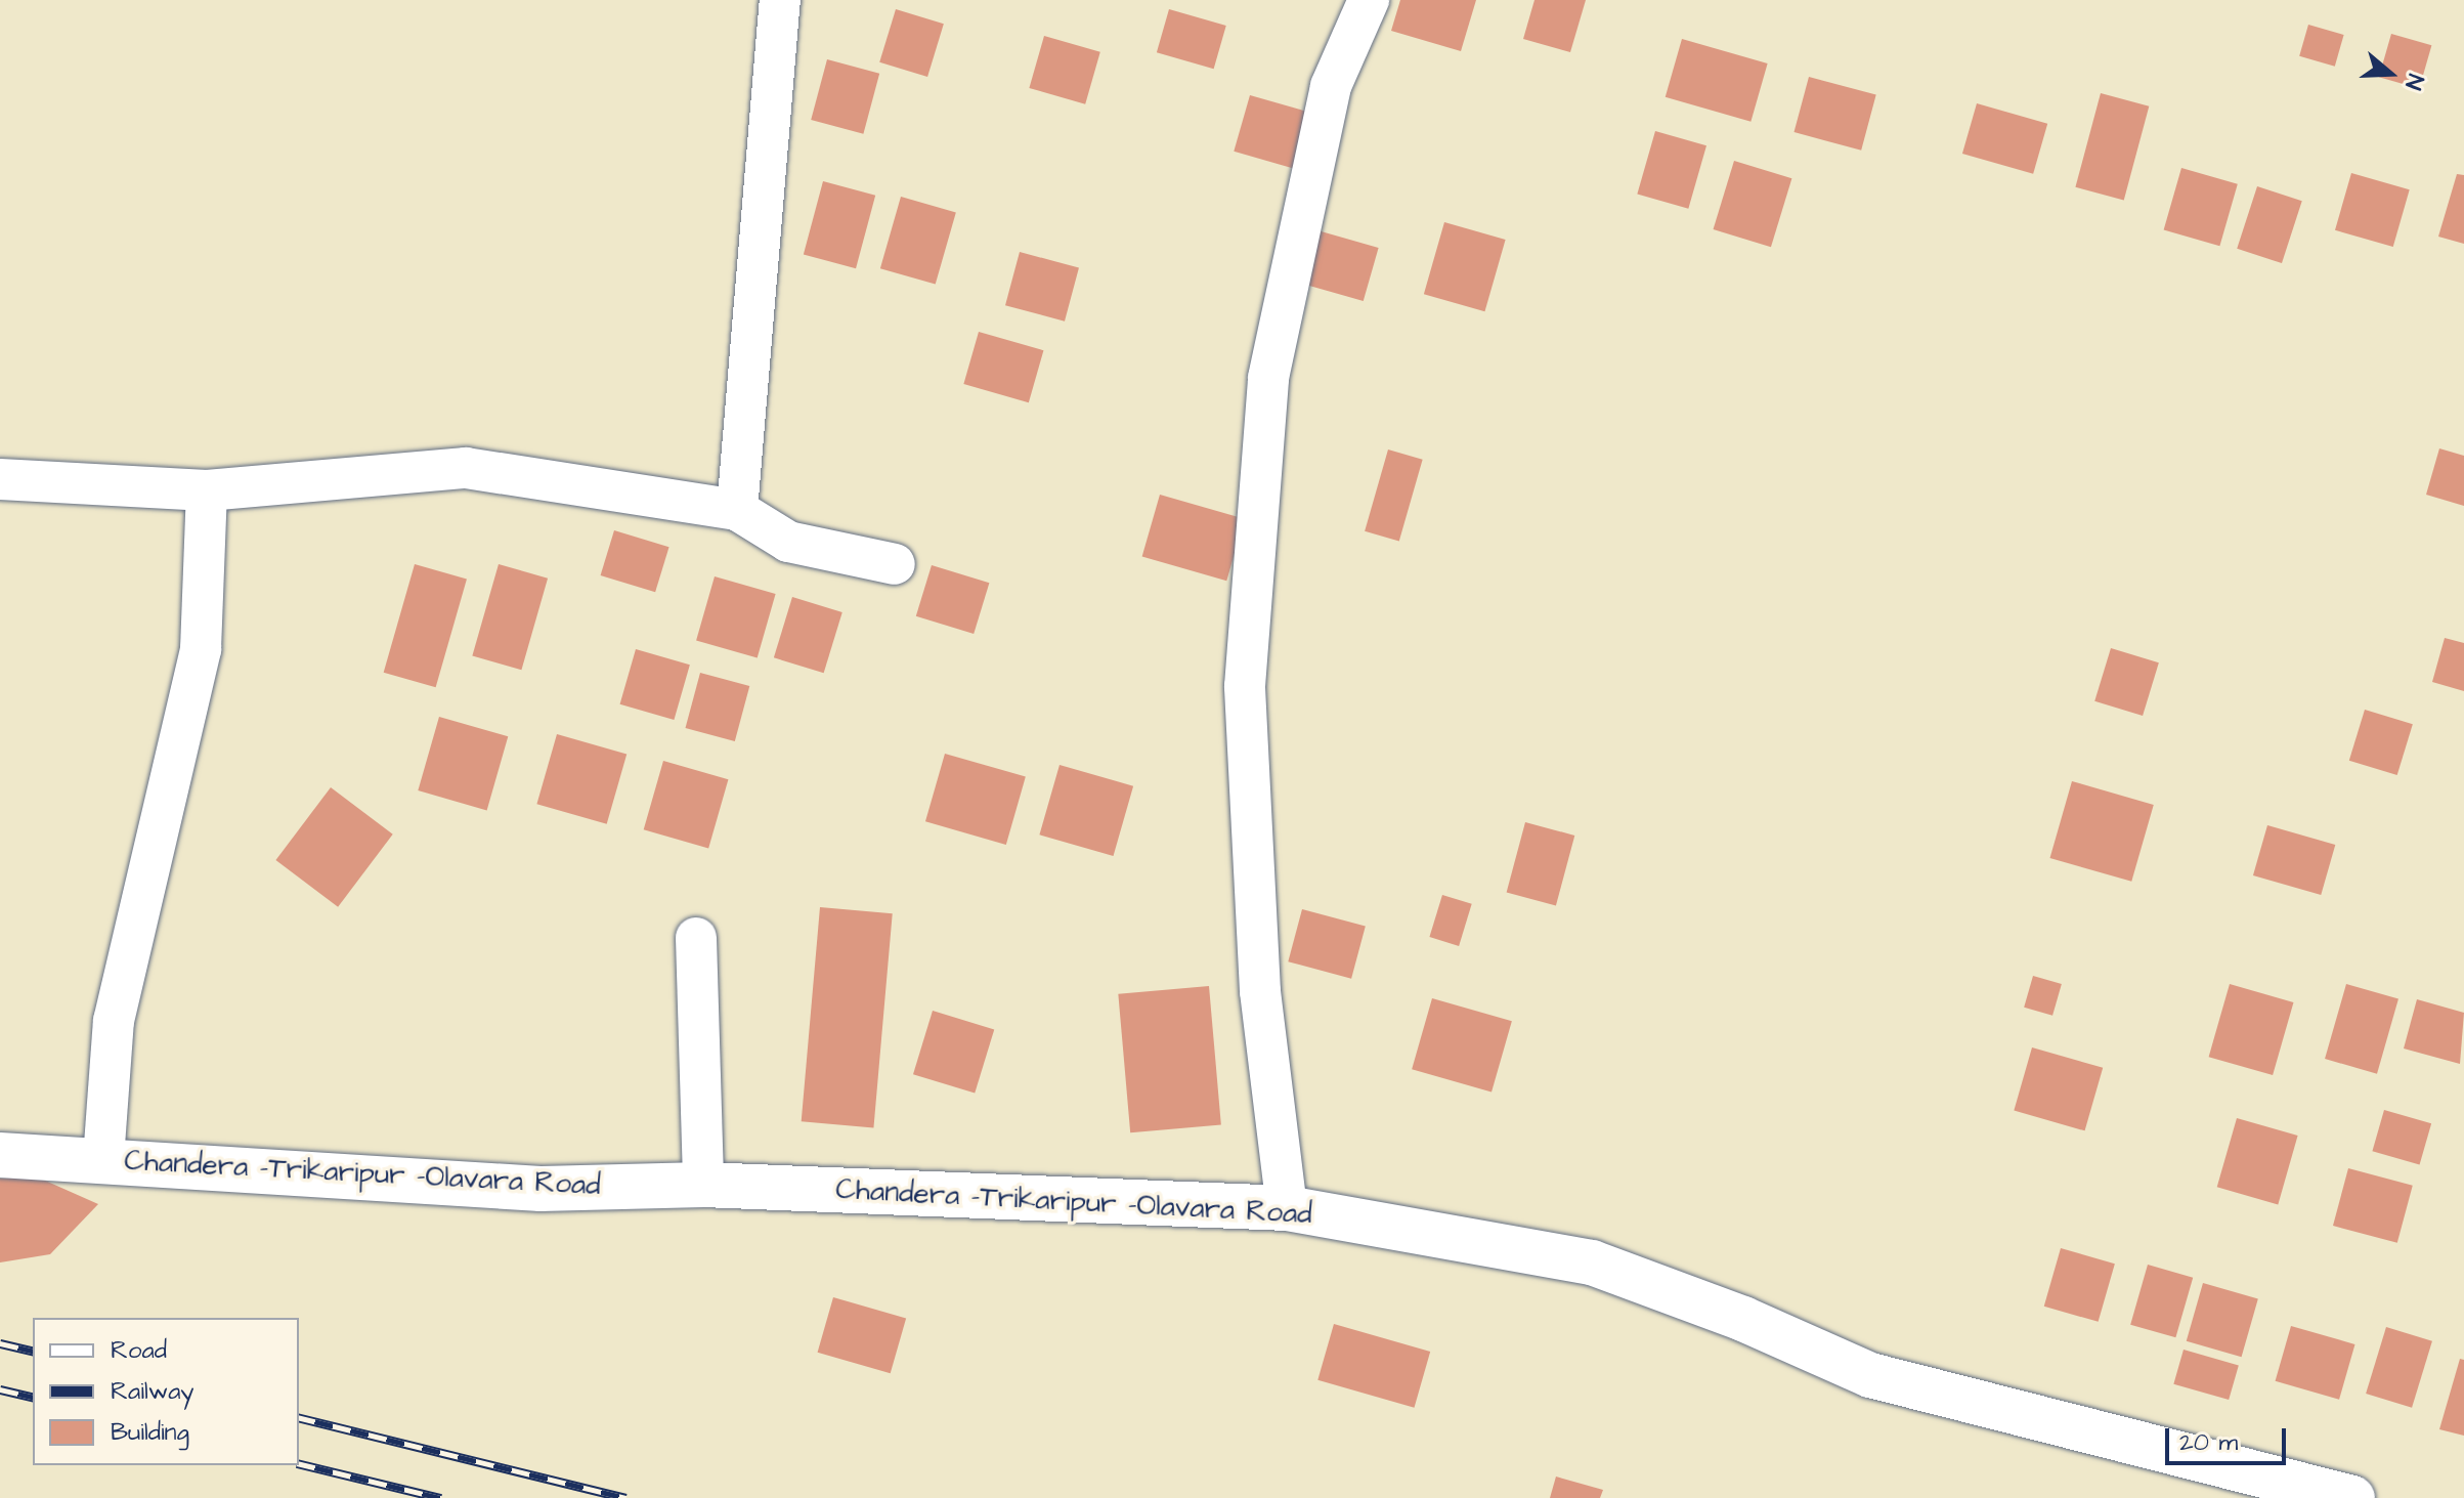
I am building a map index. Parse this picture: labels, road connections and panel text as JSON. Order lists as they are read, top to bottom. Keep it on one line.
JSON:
{"streets":{"main road":["Chandera -Trikaripur -Olavara Road"]},"legend":["Road","Railway","Building"],"scale_bar":"20 m","north":"right"}
